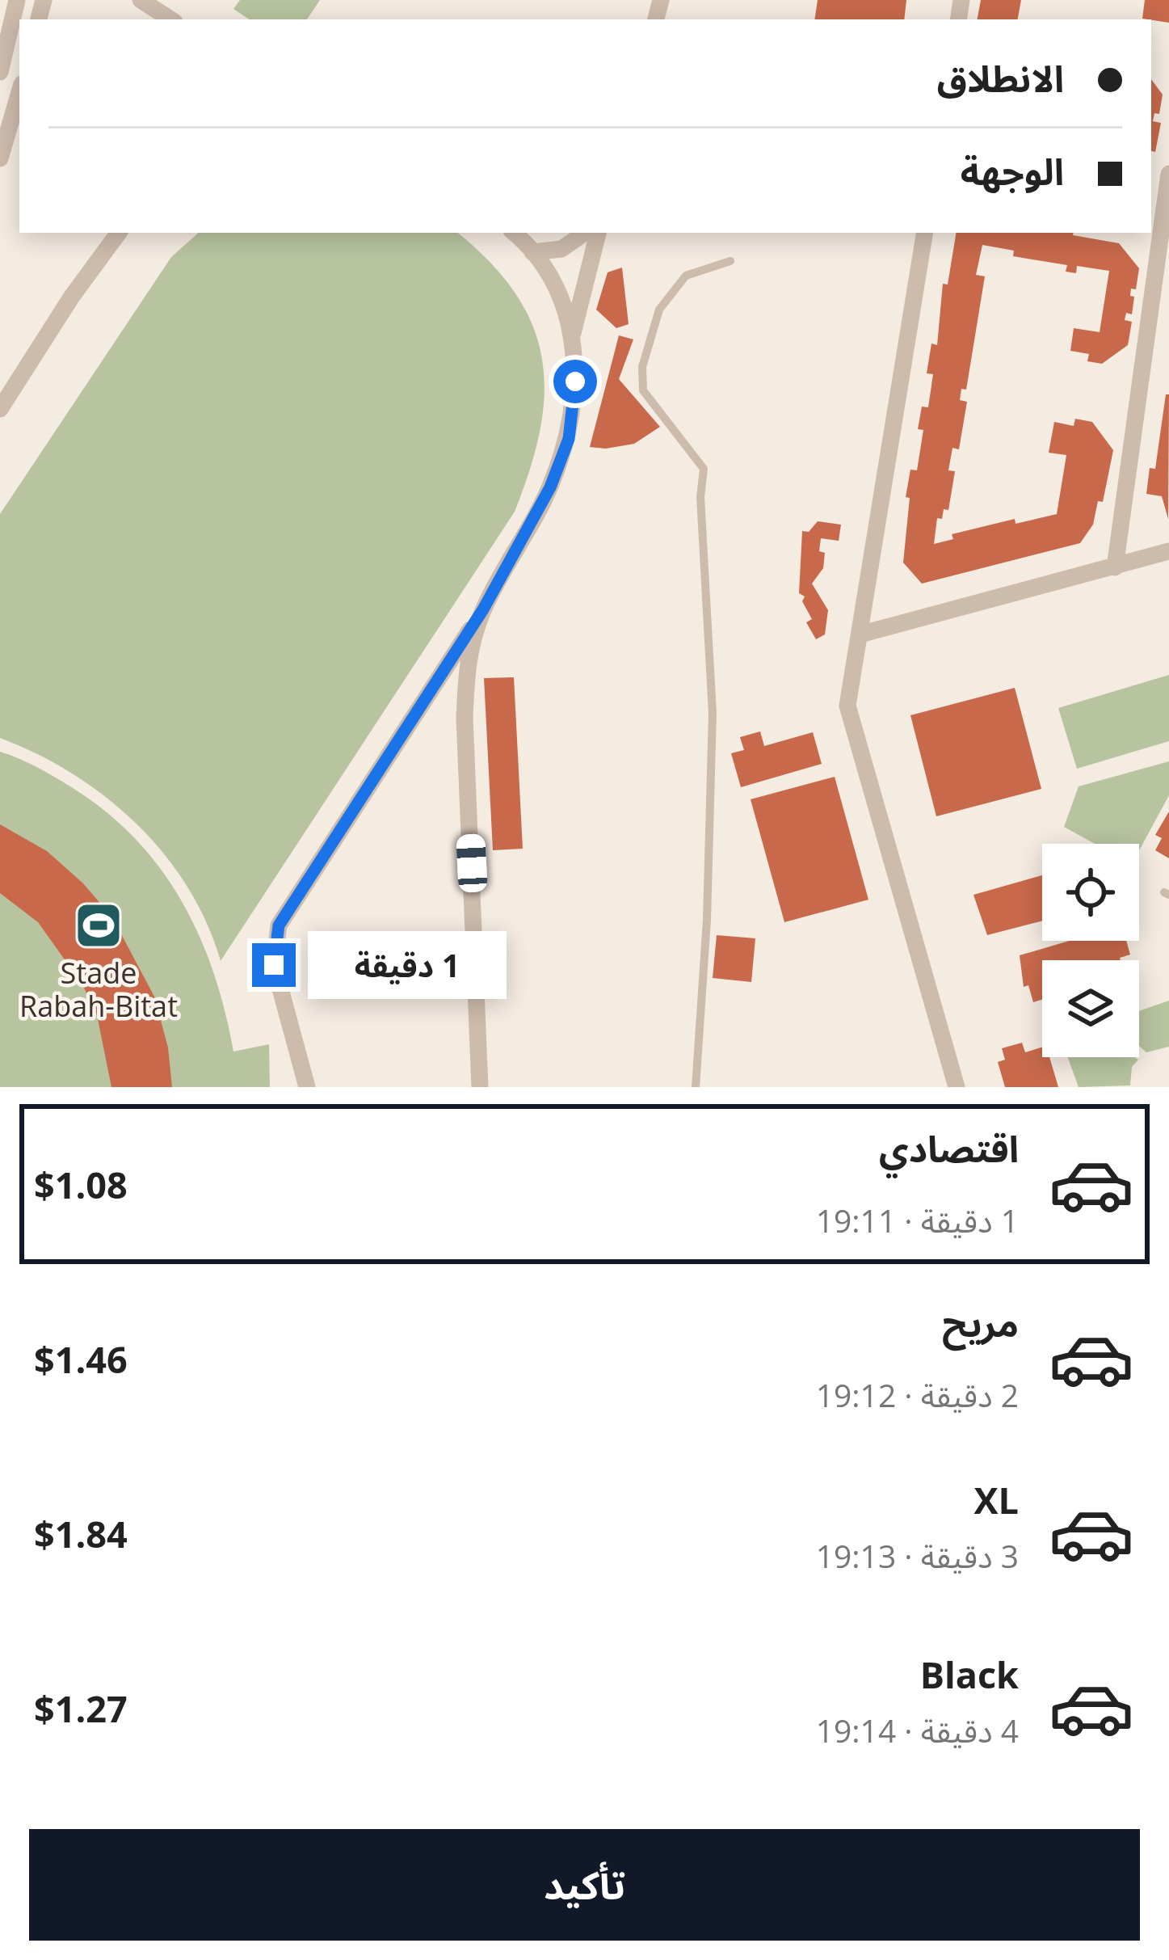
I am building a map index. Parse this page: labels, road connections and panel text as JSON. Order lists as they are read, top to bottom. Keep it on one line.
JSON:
{"places":{"sports":["Stade Rabah-Bitat"]},"page":{"banner":["الانطلاق","الوجهة"],"bubble":"1 دقيقة","list":[{"name":"اقتصادي","note":"1 دقيقة · 19:11","value":"$1.08"},{"name":"مريح","note":"2 دقيقة · 19:12","value":"$1.46"},{"name":"XL","note":"3 دقيقة · 19:13","value":"$1.84"},{"name":"Black","note":"4 دقيقة · 19:14","value":"$1.27"}],"buttons":"تأكيد"}}
